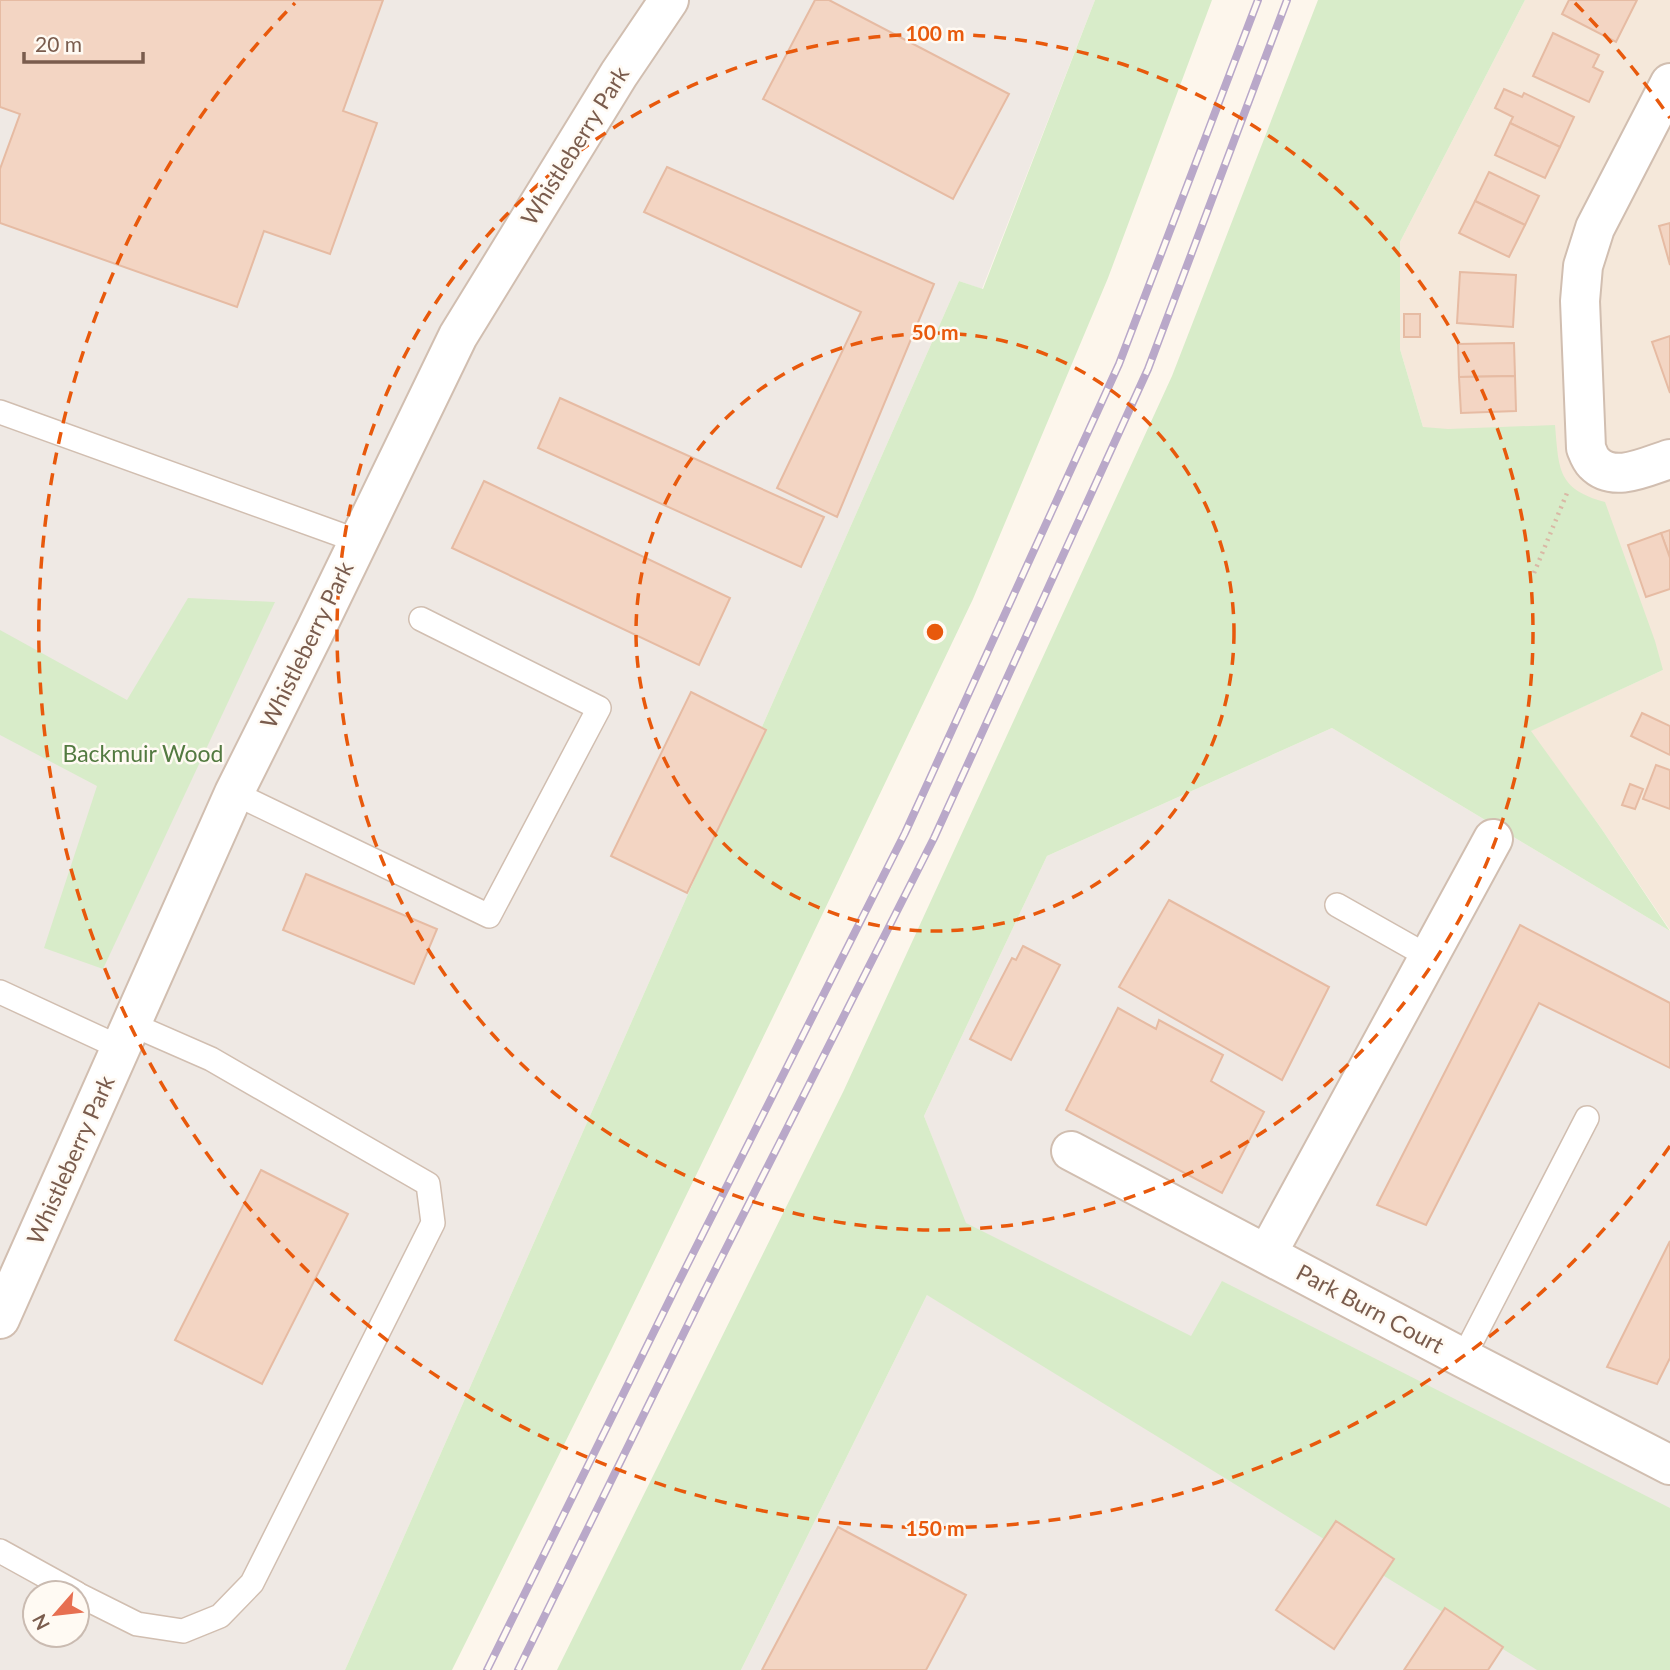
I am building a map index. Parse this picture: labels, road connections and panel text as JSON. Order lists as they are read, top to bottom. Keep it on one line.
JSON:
{"streets":{"street":["Whistleberry Park","Park Burn Court"]},"parks":["Backmuir Wood"],"scale_bar":"20 m","north":"bottom left","rings":["100 m","50 m","150 m"]}
